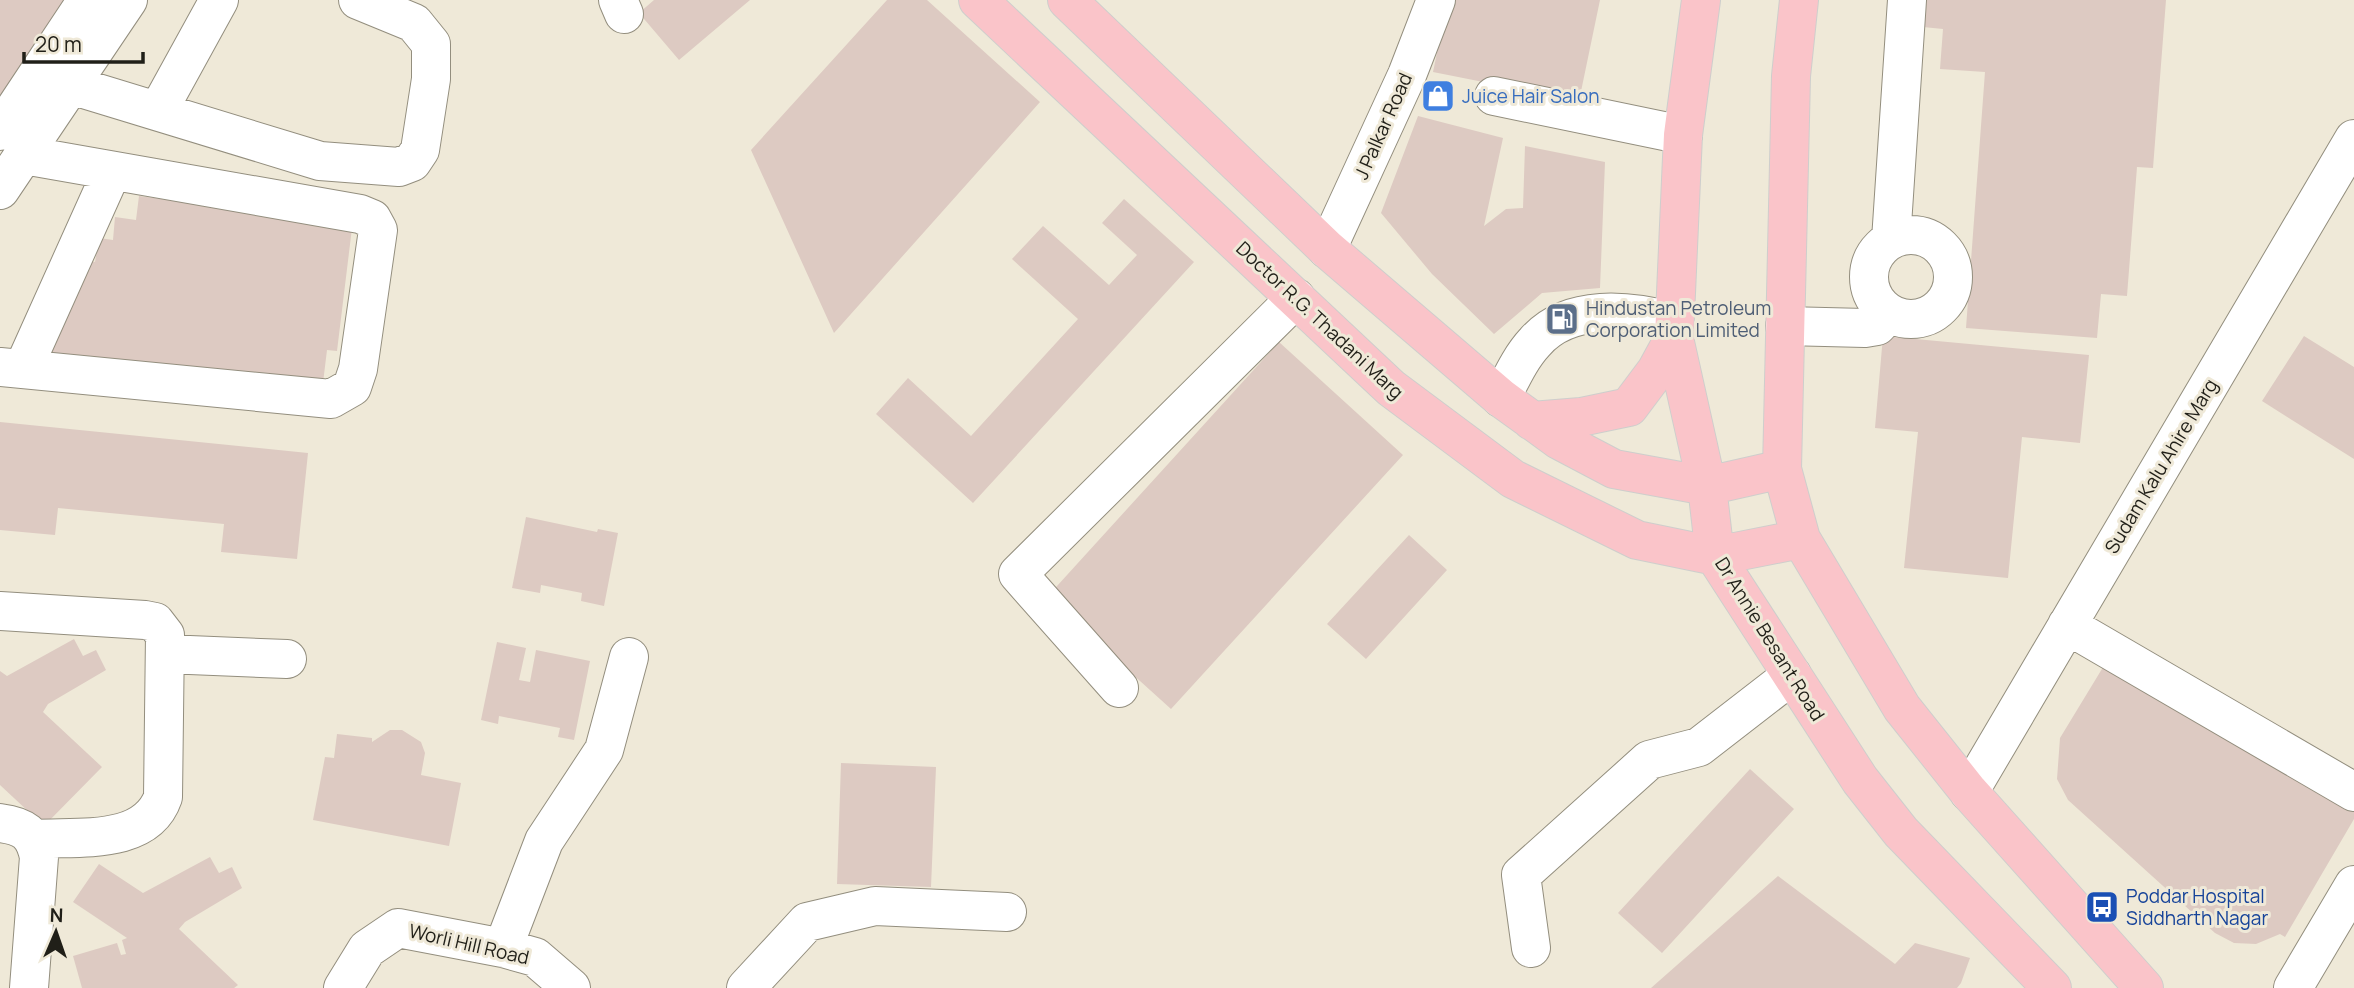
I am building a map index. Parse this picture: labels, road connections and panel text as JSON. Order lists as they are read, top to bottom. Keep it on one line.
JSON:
{"streets":{"main road":["Doctor R.G. Thadani Marg","Dr Annie Besant Road"],"street":["J Palkar Road","Sudam Kalu Ahire Marg","Worli Hill Road"]},"crossings":[["Doctor R.G. Thadani Marg","Dr Annie Besant Road"]],"places":{"shop":["Juice Hair Salon"],"fuel station":["Hindustan Petroleum Corporation Limited"],"bus stop":["Poddar Hospital Siddharth Nagar"]},"scale_bar":"20 m","north":"top"}
